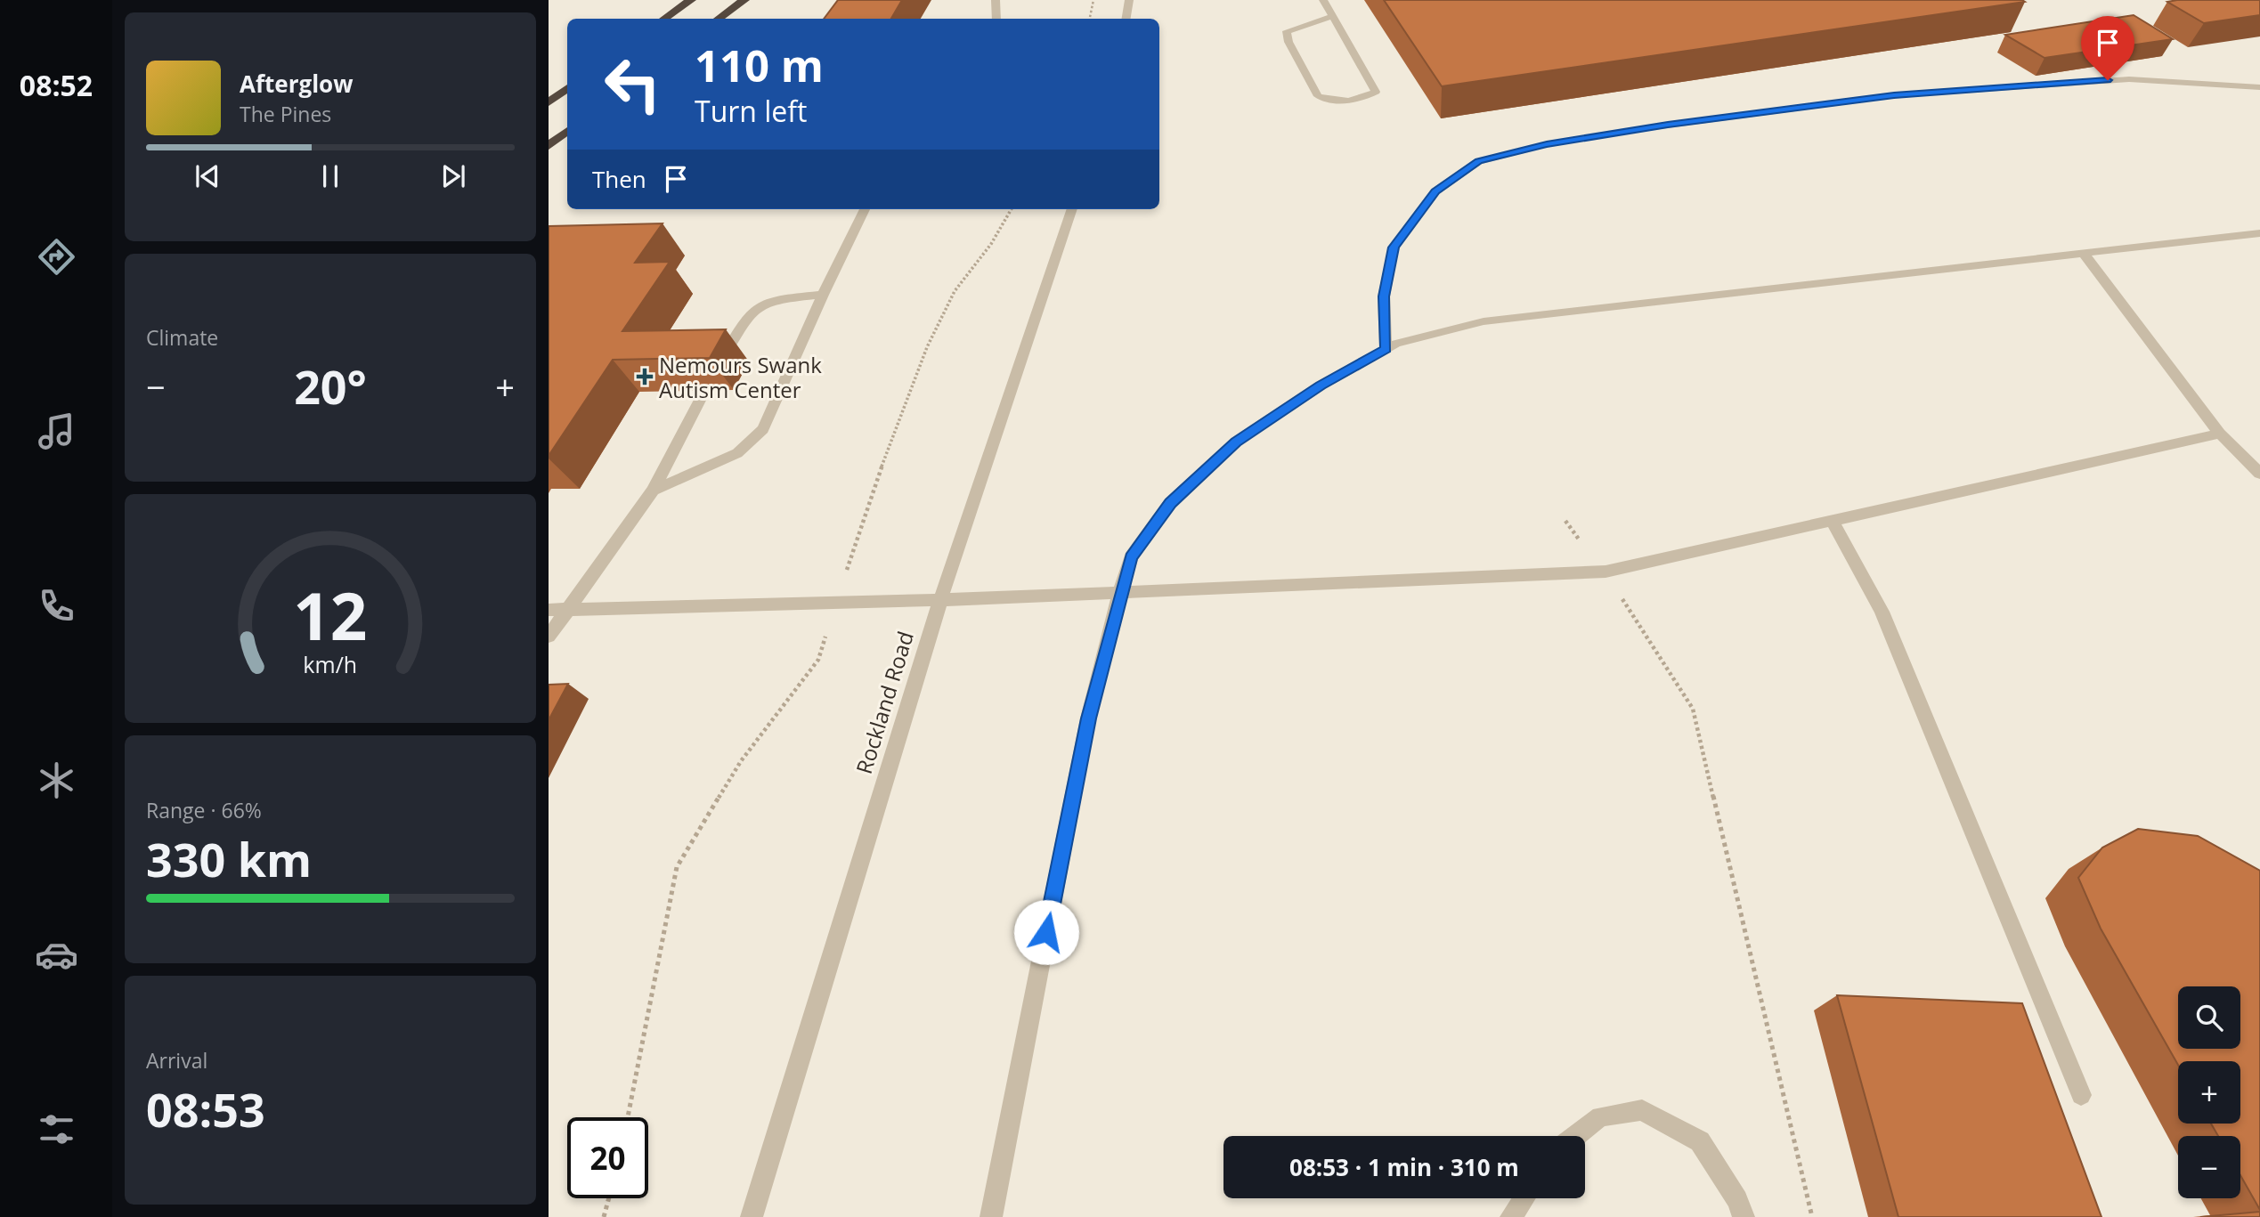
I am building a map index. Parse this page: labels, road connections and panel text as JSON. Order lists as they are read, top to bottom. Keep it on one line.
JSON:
{"streets":{"street":["Rockland Road"]},"places":{"health":["Nemours Swank Autism Center"]},"page":{"tabs":"08:52","turn":["110 m","Turn left"],"song":["Afterglow","The Pines"],"then":"Then","tile":["Climate",["Range · 66%","330 km"],["Arrival","08:53"]],"heat":["−","20°","+"],"map_buttons":["+","−"],"limit":"20","trip":"08:53 · 1 min · 310 m","gauge":["12","km/h"]}}
